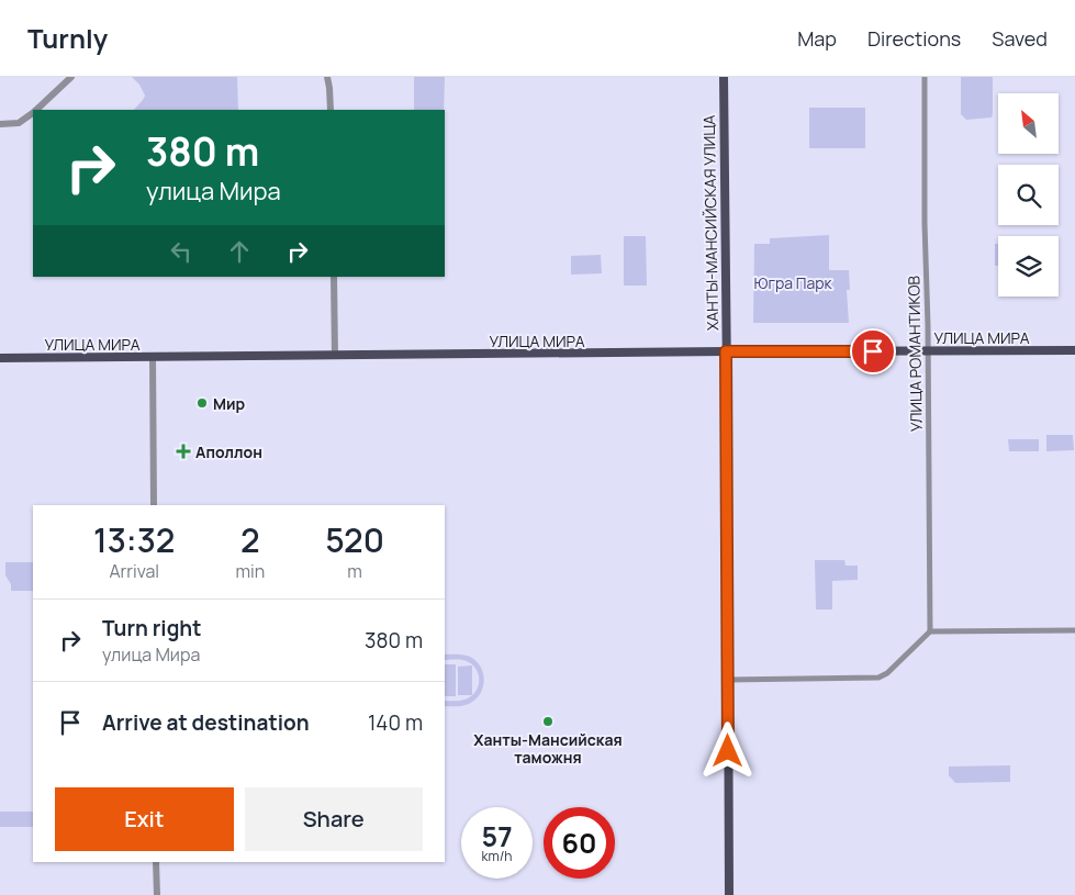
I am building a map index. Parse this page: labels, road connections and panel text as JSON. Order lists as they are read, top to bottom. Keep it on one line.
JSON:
{"streets":{"main road":["ХАНТЫ-МАНСИЙСКАЯ УЛИЦА","УЛИЦА МИРА"],"street":["УЛИЦА РОМАНТИКОВ"]},"crossings":[["ХАНТЫ-МАНСИЙСКАЯ УЛИЦА","УЛИЦА МИРА"],["УЛИЦА МИРА","УЛИЦА РОМАНТИКОВ"]],"parks":["Югра Парк"],"places":{"other":["Мир","Ханты-Мансийская таможня"],"health":["Аполлон"]},"north":"top left","page":{"header":"Turnly","nav":["Map","Directions","Saved"],"turn":["380 m","улица Мира"],"eta":["13:32","Arrival","2","min","520","m"],"list":[{"name":"Turn right","note":"улица Мира","value":"380 m"},{"name":"Arrive at destination","value":"140 m"}],"buttons":["Exit","Share"],"speed":"57 km/h","limit":"60"}}
